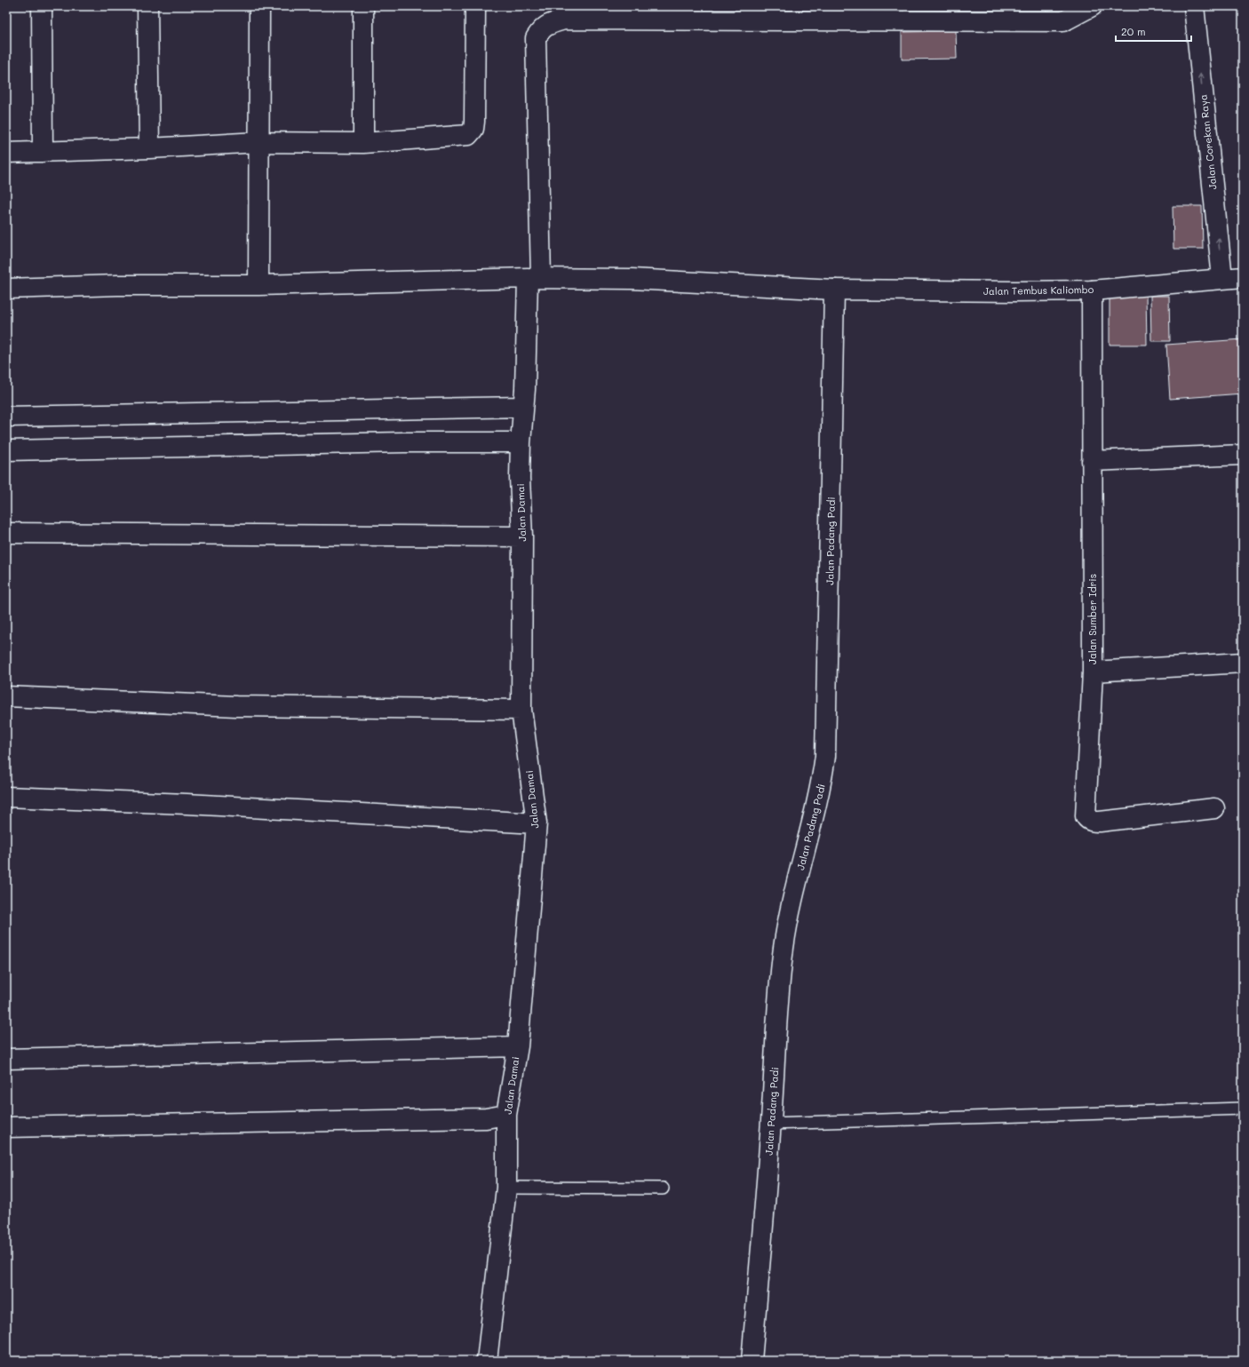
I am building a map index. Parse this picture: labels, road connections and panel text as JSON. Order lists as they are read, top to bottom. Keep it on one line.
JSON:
{"streets":{"street":["Jalan Corekan Raya","Jalan Tembus Kaliombo","Jalan Damai","Jalan Padang Padi","Jalan Sumber Idris"]},"crossings":[["Jalan Corekan Raya","Jalan Tembus Kaliombo"],["Jalan Tembus Kaliombo","Jalan Damai"],["Jalan Tembus Kaliombo","Jalan Padang Padi"],["Jalan Tembus Kaliombo","Jalan Sumber Idris"]],"one_way":["Jalan Corekan Raya"],"scale_bar":"20 m"}
